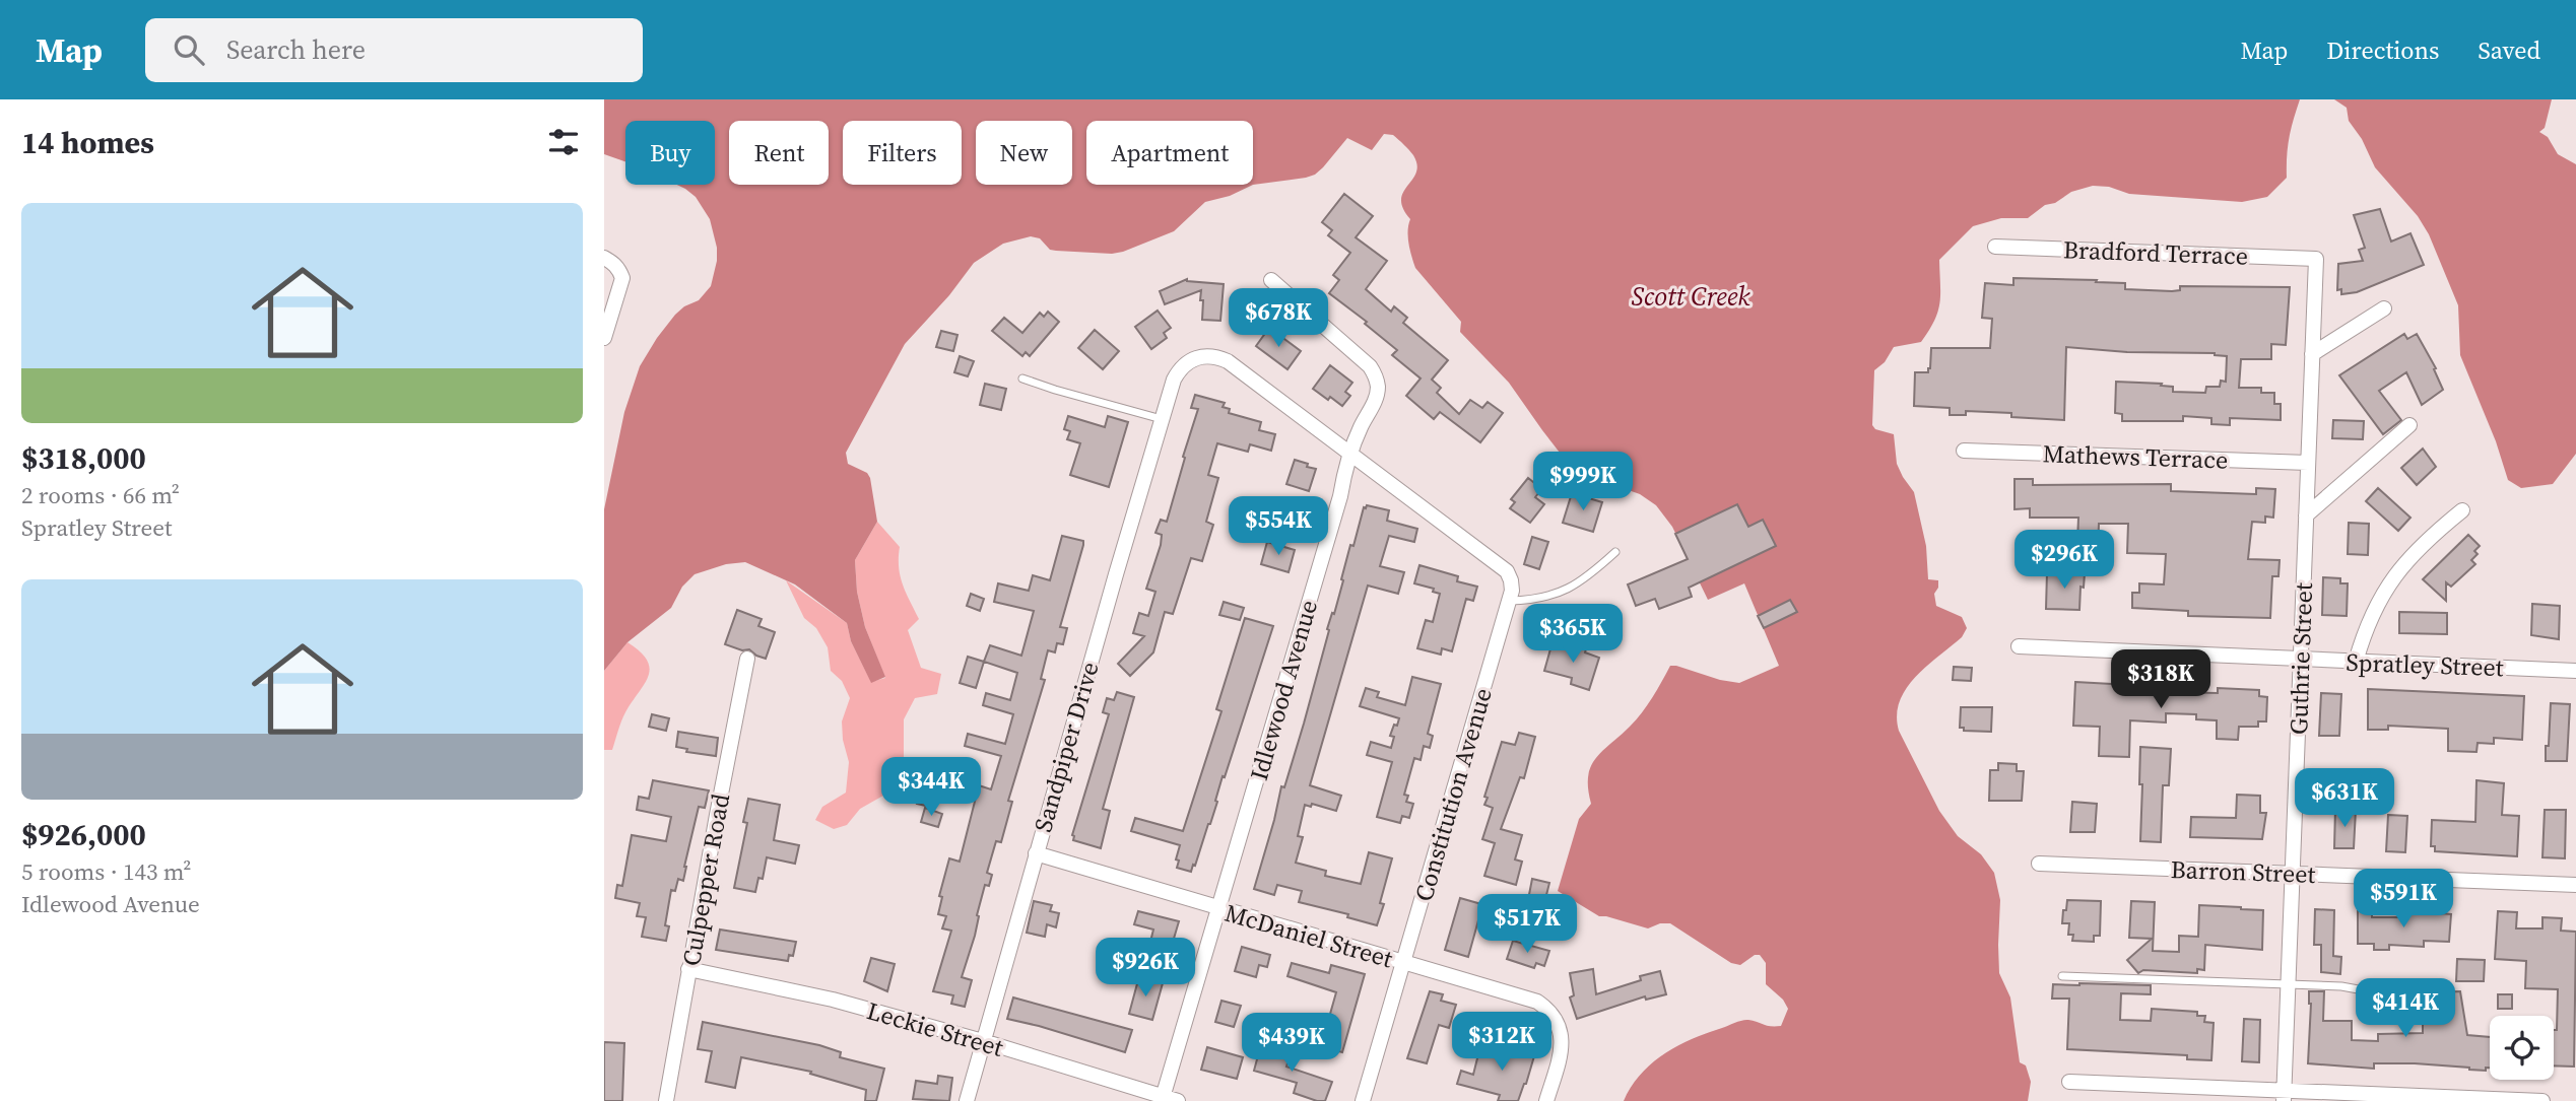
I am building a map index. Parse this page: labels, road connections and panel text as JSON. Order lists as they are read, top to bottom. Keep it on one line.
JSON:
{"streets":{"street":["Bradford Terrace","Mathews Terrace","Guthrie Street","Spratley Street","Idlewood Avenue","Sandpiper Drive","Constitution Avenue","Barron Street","Culpepper Road","McDaniel Street","Leckie Street"]},"crossings":[["Bradford Terrace","Guthrie Street"],["Mathews Terrace","Guthrie Street"],["Guthrie Street","Spratley Street"],["Guthrie Street","Barron Street"],["Idlewood Avenue","Constitution Avenue"],["Idlewood Avenue","McDaniel Street"],["Idlewood Avenue","Leckie Street"],["Sandpiper Drive","Constitution Avenue"],["Sandpiper Drive","McDaniel Street"],["Sandpiper Drive","Leckie Street"],["Constitution Avenue","McDaniel Street"],["Culpepper Road","Leckie Street"]],"water":["Scott Creek"],"page":{"header":"Map","search":"Search here","nav":["Map","Directions","Saved"],"heading":"14 homes","chip":["Buy","Rent","Filters","New","Apartment"],"list":[{"name":"$318,000","note":"2 rooms · 66 m² · Spratley Street"},{"name":"$926,000","note":"5 rooms · 143 m² · Idlewood Avenue"}],"price":["$678K","$999K","$554K","$296K","$365K","$318K","$344K","$631K","$591K","$517K","$926K","$414K","$312K","$439K"]}}
